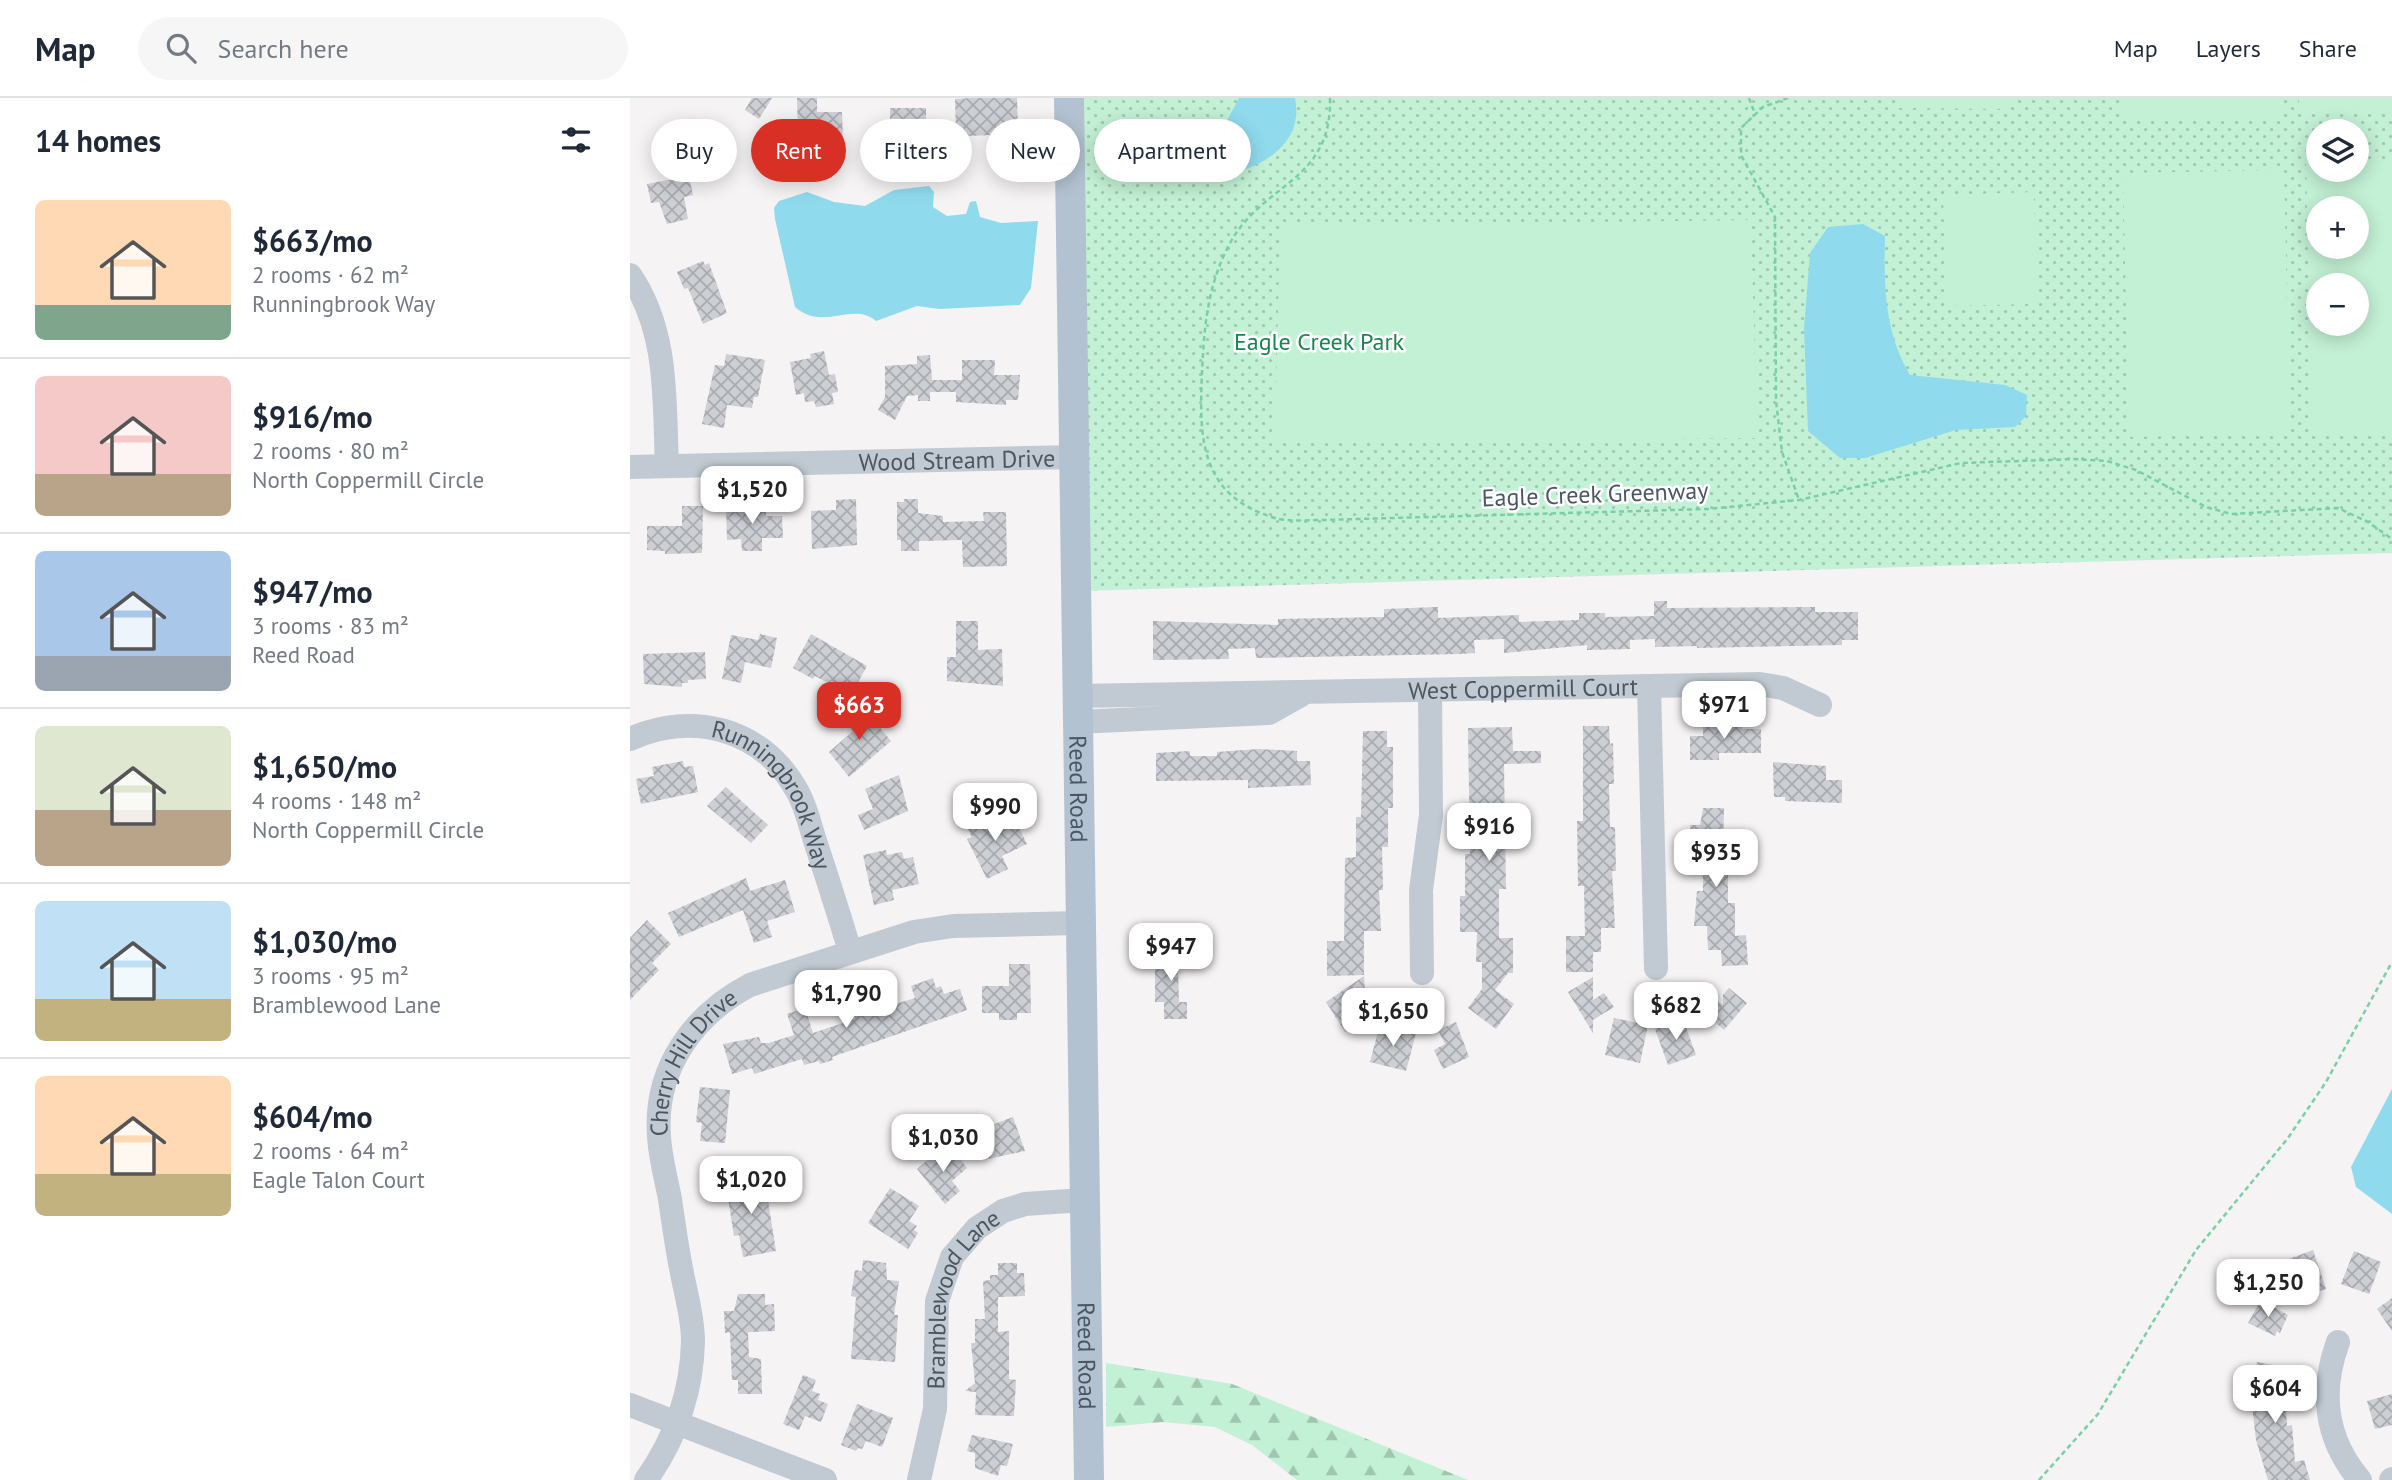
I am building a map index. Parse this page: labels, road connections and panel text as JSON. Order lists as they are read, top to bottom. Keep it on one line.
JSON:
{"streets":{"main road":["Reed Road"],"street":["Wood Stream Drive","West Coppermill Court","Runningbrook Way","Cherry Hill Drive","Bramblewood Lane"],"path":["Eagle Creek Greenway"]},"crossings":[["Wood Stream Drive","Reed Road"],["West Coppermill Court","Reed Road"],["Reed Road","Cherry Hill Drive"],["Reed Road","Bramblewood Lane"],["Runningbrook Way","Cherry Hill Drive"]],"parks":["Eagle Creek Park"],"page":{"header":"Map","search":"Search here","nav":["Map","Layers","Share"],"heading":"14 homes","map_buttons":["+","−"],"chip":["Buy","Rent","Filters","New","Apartment"],"list":[{"name":"$663/mo","note":"2 rooms · 62 m² · Runningbrook Way"},{"name":"$916/mo","note":"2 rooms · 80 m² · North Coppermill Circle"},{"name":"$947/mo","note":"3 rooms · 83 m² · Reed Road"},{"name":"$1,650/mo","note":"4 rooms · 148 m² · North Coppermill Circle"},{"name":"$1,030/mo","note":"3 rooms · 95 m² · Bramblewood Lane"},{"name":"$604/mo","note":"2 rooms · 64 m² · Eagle Talon Court"}],"price":["$1,520","$971","$663","$990","$916","$935","$947","$1,790","$682","$1,650","$1,030","$1,020","$1,250","$604"]}}
